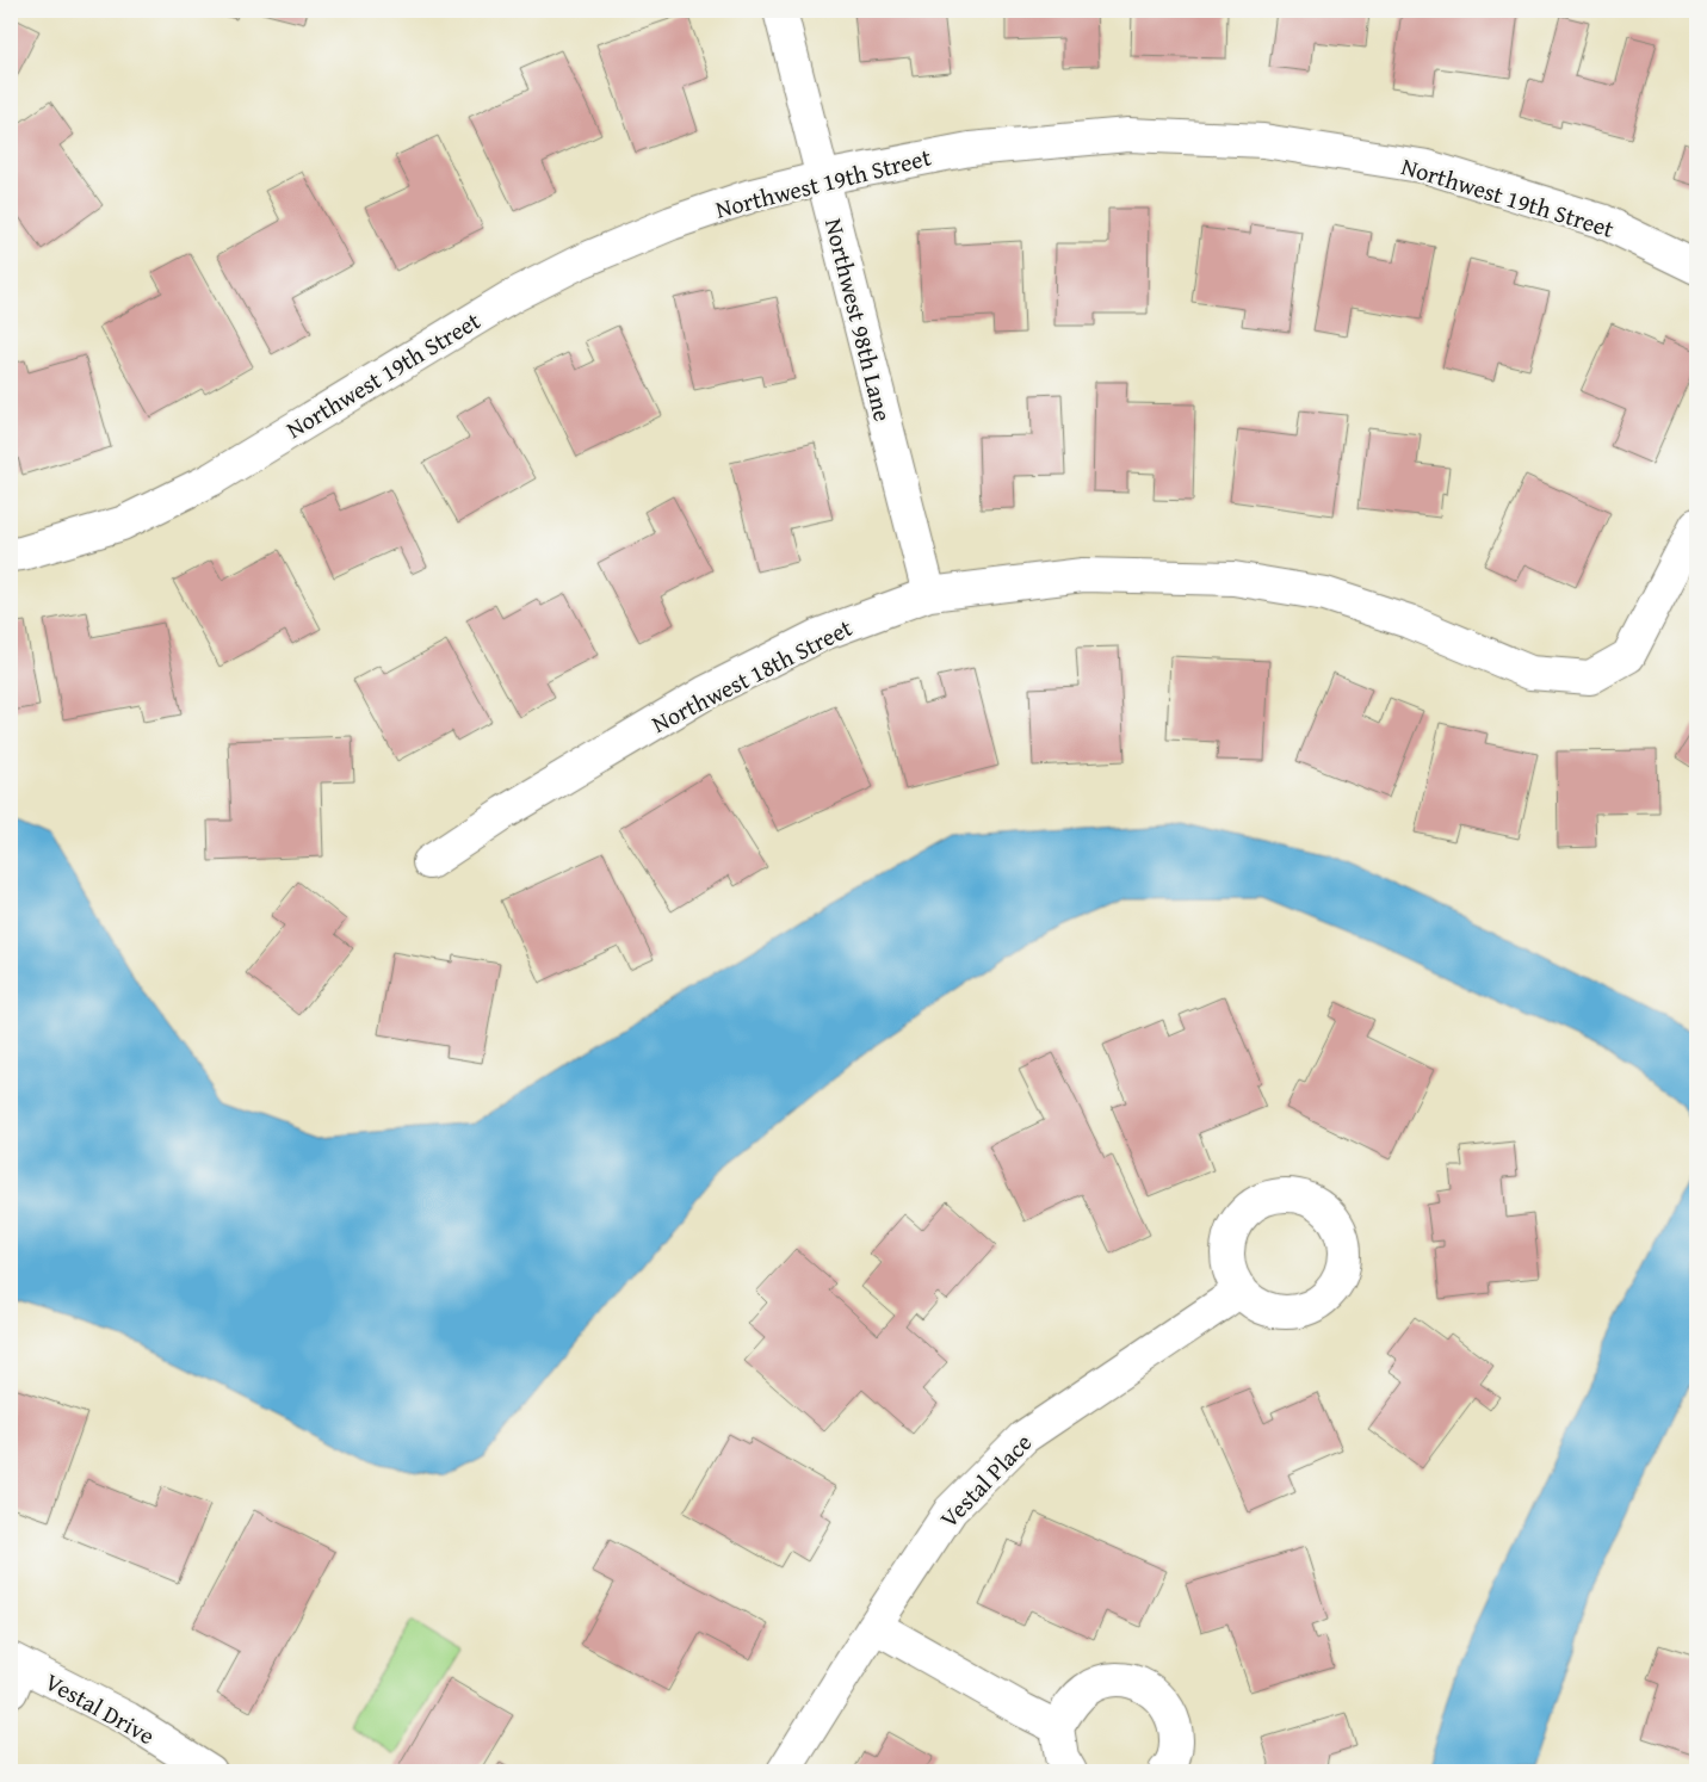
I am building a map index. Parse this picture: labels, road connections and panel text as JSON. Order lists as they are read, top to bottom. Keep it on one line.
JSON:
{"streets":{"street":["Northwest 19th Street","Northwest 98th Lane","Northwest 18th Street","Vestal Place","Vestal Drive"]},"crossings":[["Northwest 19th Street","Northwest 98th Lane"],["Northwest 98th Lane","Northwest 18th Street"]]}
